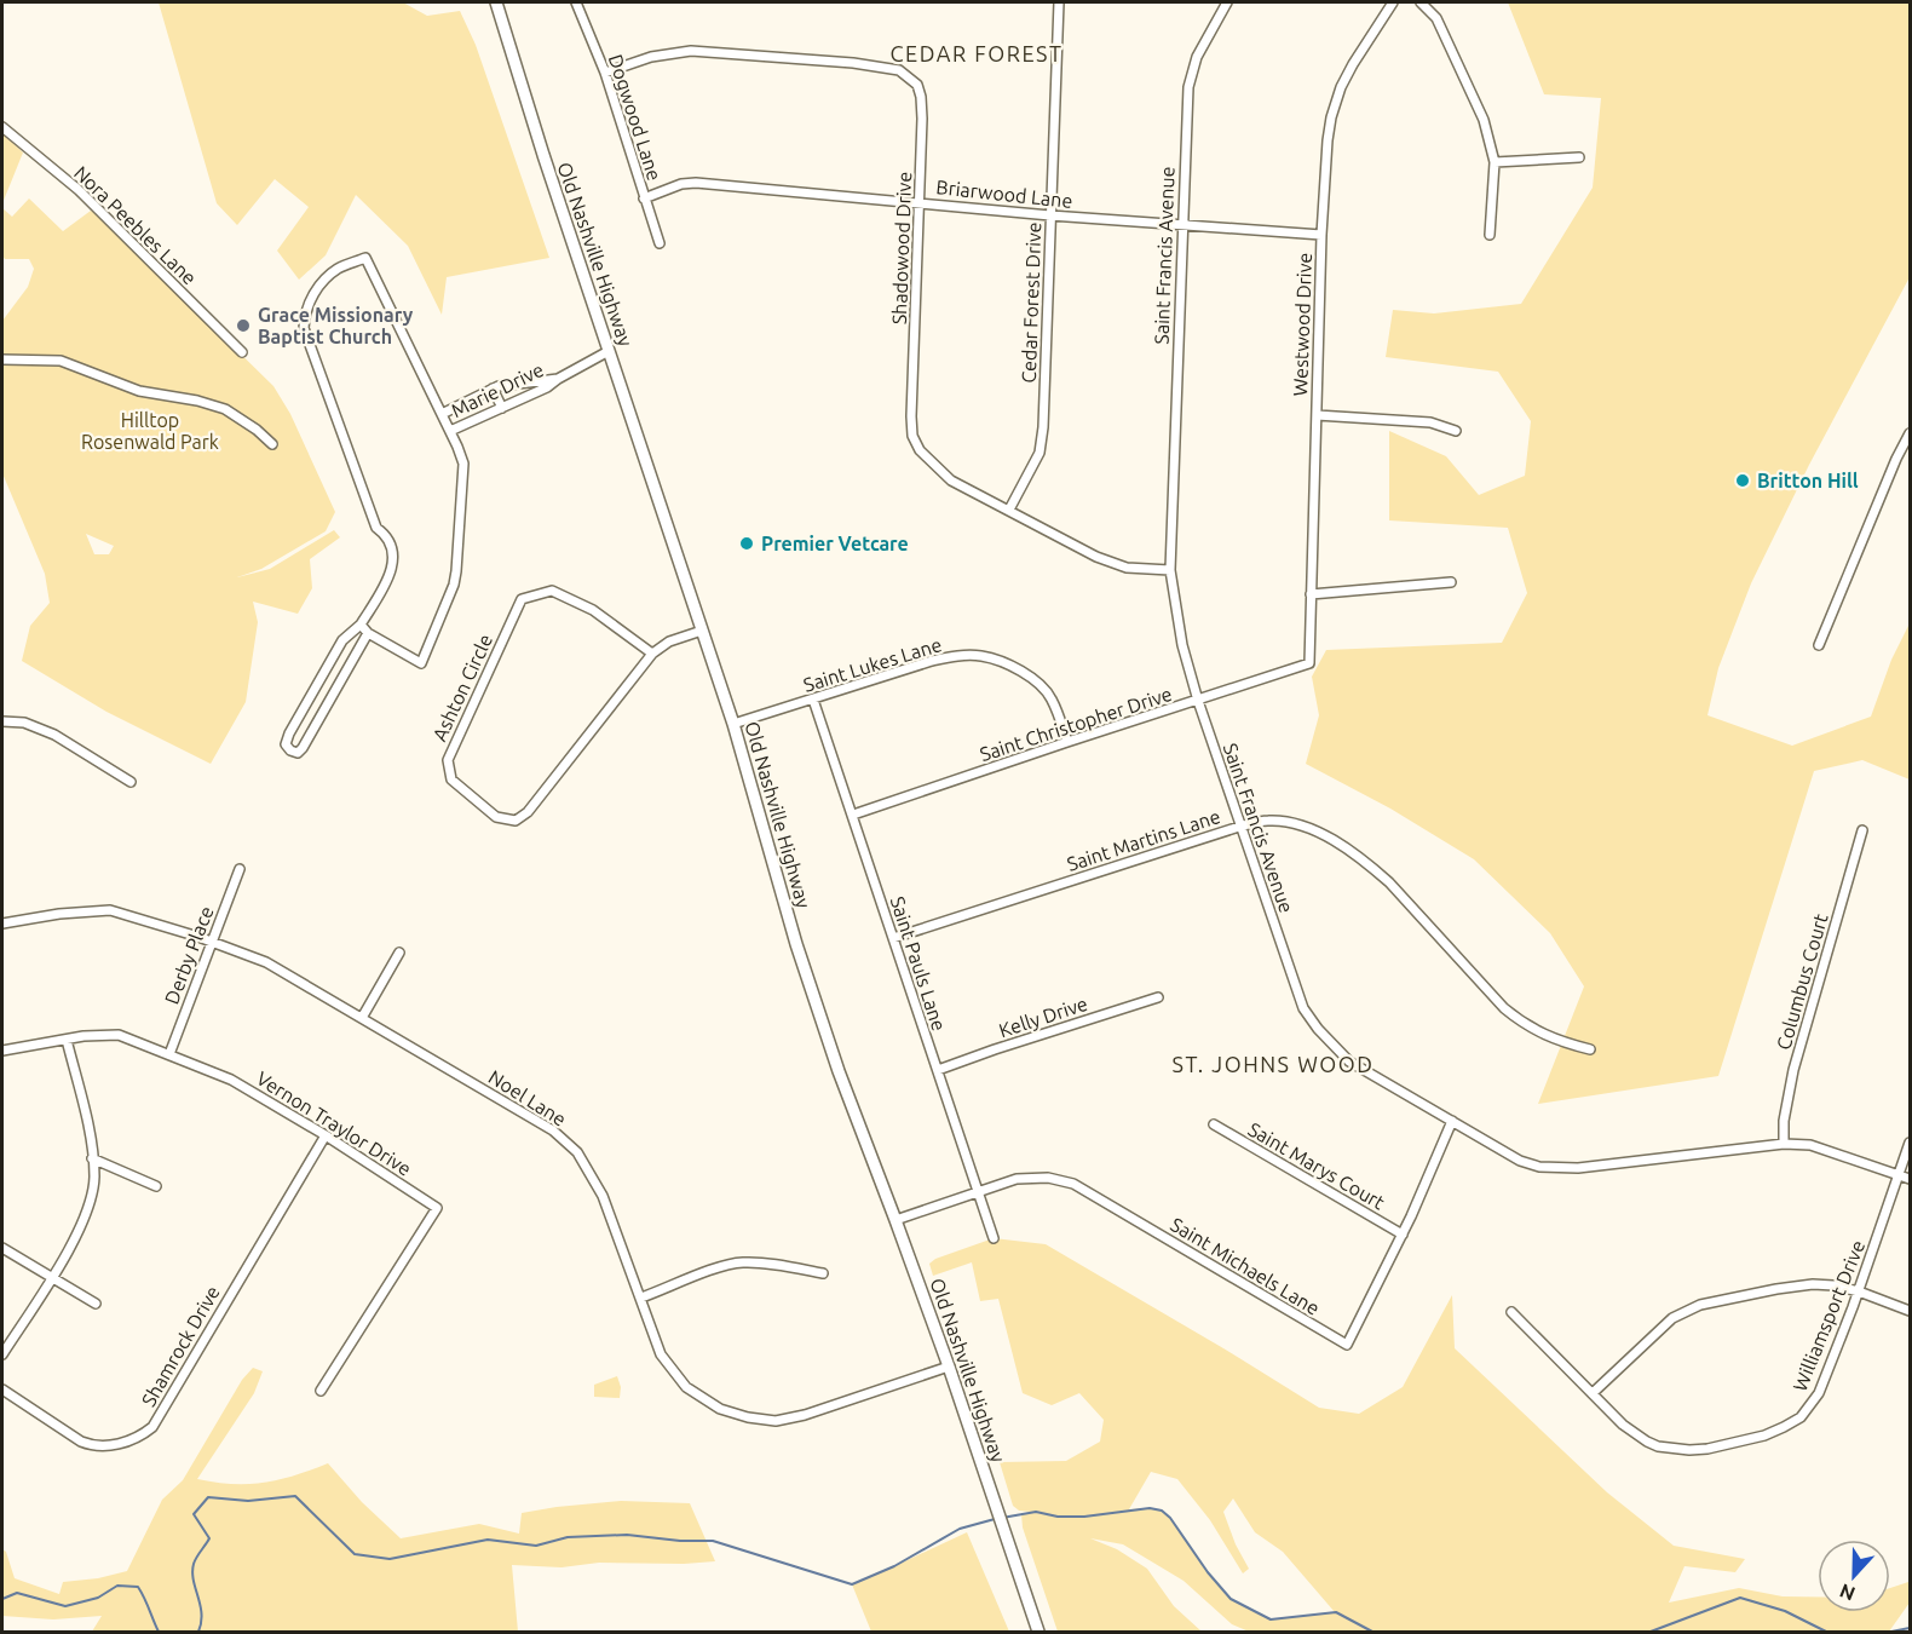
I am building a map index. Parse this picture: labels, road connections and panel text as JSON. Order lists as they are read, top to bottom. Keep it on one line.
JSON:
{"streets":{"main road":["Old Nashville Highway"],"street":["Dogwood Lane","Briarwood Lane","Nora Peebles Lane","Shadowood Drive","Saint Francis Avenue","Cedar Forest Drive","Westwood Drive","Marie Drive","Saint Lukes Lane","Ashton Circle","Saint Christopher Drive","Saint Martins Lane","Derby Place","Saint Pauls Lane","Columbus Court","Kelly Drive","Noel Lane","Vernon Traylor Drive","Saint Marys Court","Saint Michaels Lane","Williamsport Drive","Shamrock Drive"]},"crossings":[["Dogwood Lane","Briarwood Lane"],["Dogwood Lane","Shadowood Drive"],["Briarwood Lane","Shadowood Drive"],["Briarwood Lane","Saint Francis Avenue"],["Briarwood Lane","Cedar Forest Drive"],["Briarwood Lane","Westwood Drive"],["Shadowood Drive","Saint Francis Avenue"],["Shadowood Drive","Cedar Forest Drive"],["Old Nashville Highway","Marie Drive"],["Old Nashville Highway","Saint Lukes Lane"],["Old Nashville Highway","Ashton Circle"],["Old Nashville Highway","Noel Lane"],["Old Nashville Highway","Saint Michaels Lane"],["Saint Francis Avenue","Saint Christopher Drive"],["Saint Francis Avenue","Saint Martins Lane"],["Saint Francis Avenue","Columbus Court"],["Saint Francis Avenue","Saint Michaels Lane"],["Saint Francis Avenue","Williamsport Drive"],["Westwood Drive","Saint Christopher Drive"],["Saint Lukes Lane","Saint Christopher Drive"],["Saint Lukes Lane","Saint Pauls Lane"],["Saint Christopher Drive","Saint Pauls Lane"],["Saint Martins Lane","Saint Pauls Lane"],["Derby Place","Noel Lane"],["Derby Place","Vernon Traylor Drive"],["Saint Pauls Lane","Kelly Drive"],["Saint Pauls Lane","Saint Michaels Lane"],["Vernon Traylor Drive","Shamrock Drive"],["Saint Marys Court","Saint Michaels Lane"]],"districts":["CEDAR FOREST","ST. JOHNS WOOD"],"parks":["Hilltop Rosenwald Park"],"places":["Grace Missionary Baptist Church","Britton Hill","Premier Vetcare"],"north":"bottom"}
